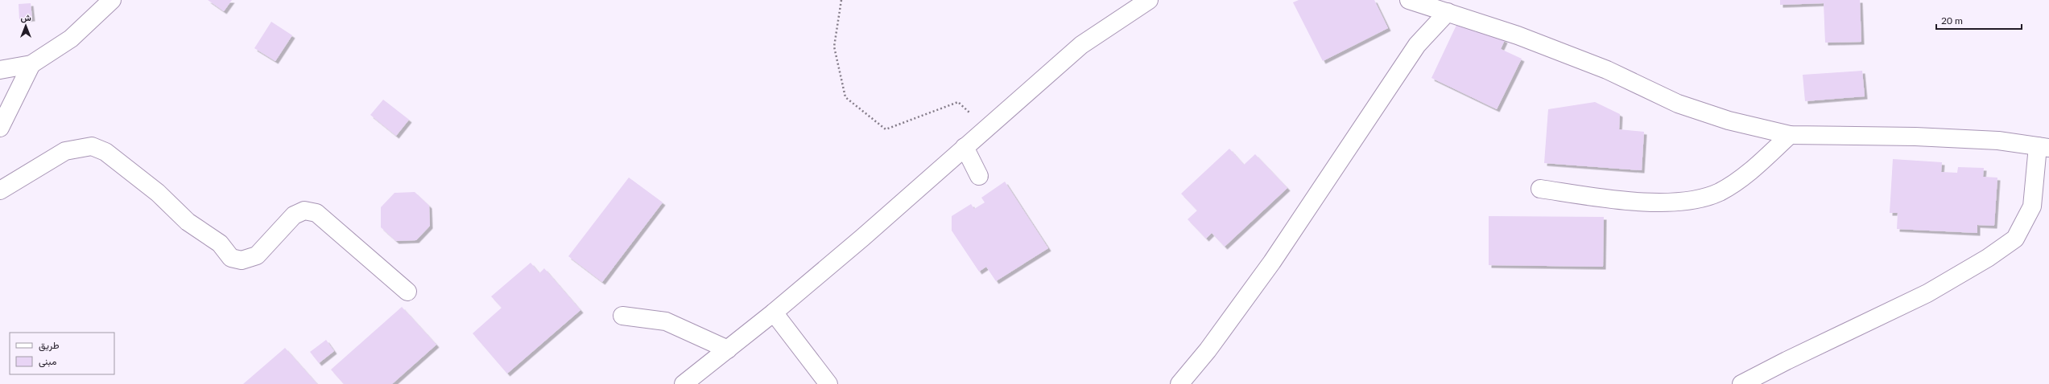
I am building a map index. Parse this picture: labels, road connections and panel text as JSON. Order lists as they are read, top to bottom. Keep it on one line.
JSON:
{"legend":["طريق","مبنى"],"scale_bar":"20 m","north":"top"}
